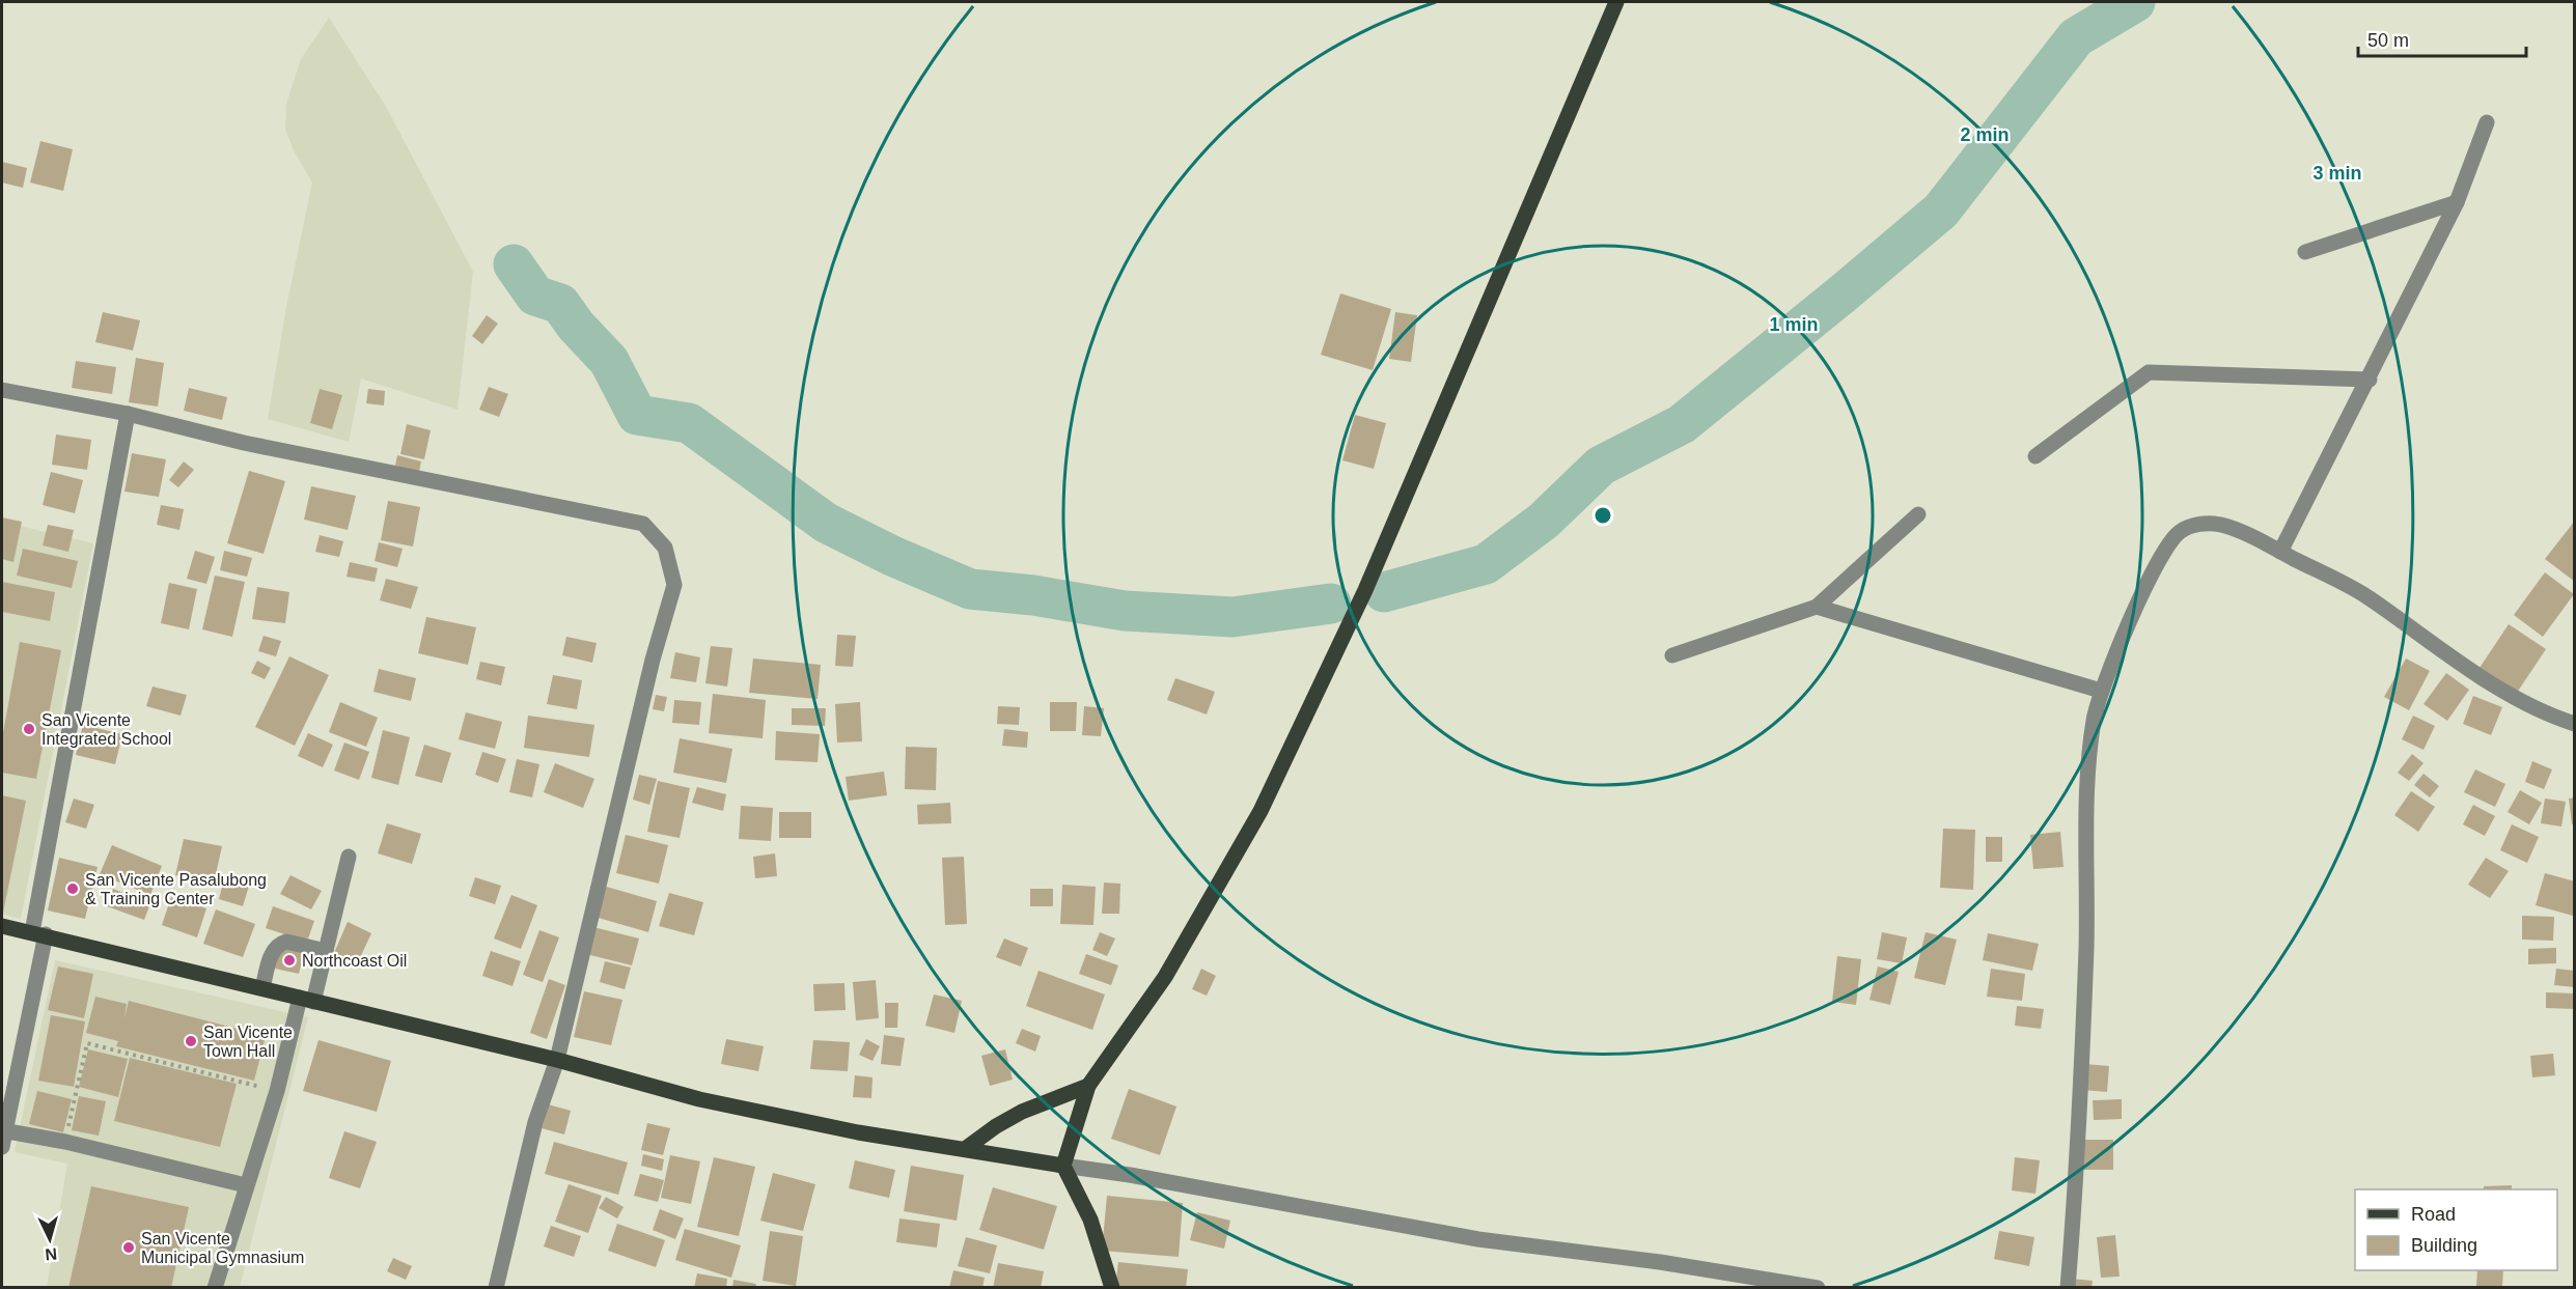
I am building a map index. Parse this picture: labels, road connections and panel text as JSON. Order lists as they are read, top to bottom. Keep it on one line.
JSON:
{"places":["San Vicente Integrated School","San Vicente Pasalubong & Training Center","Northcoast Oil","San Vicente Town Hall","San Vicente Municipal Gymnasium"],"legend":["Road","Building"],"scale_bar":"50 m","north":"bottom","rings":["2 min","3 min","1 min"]}
